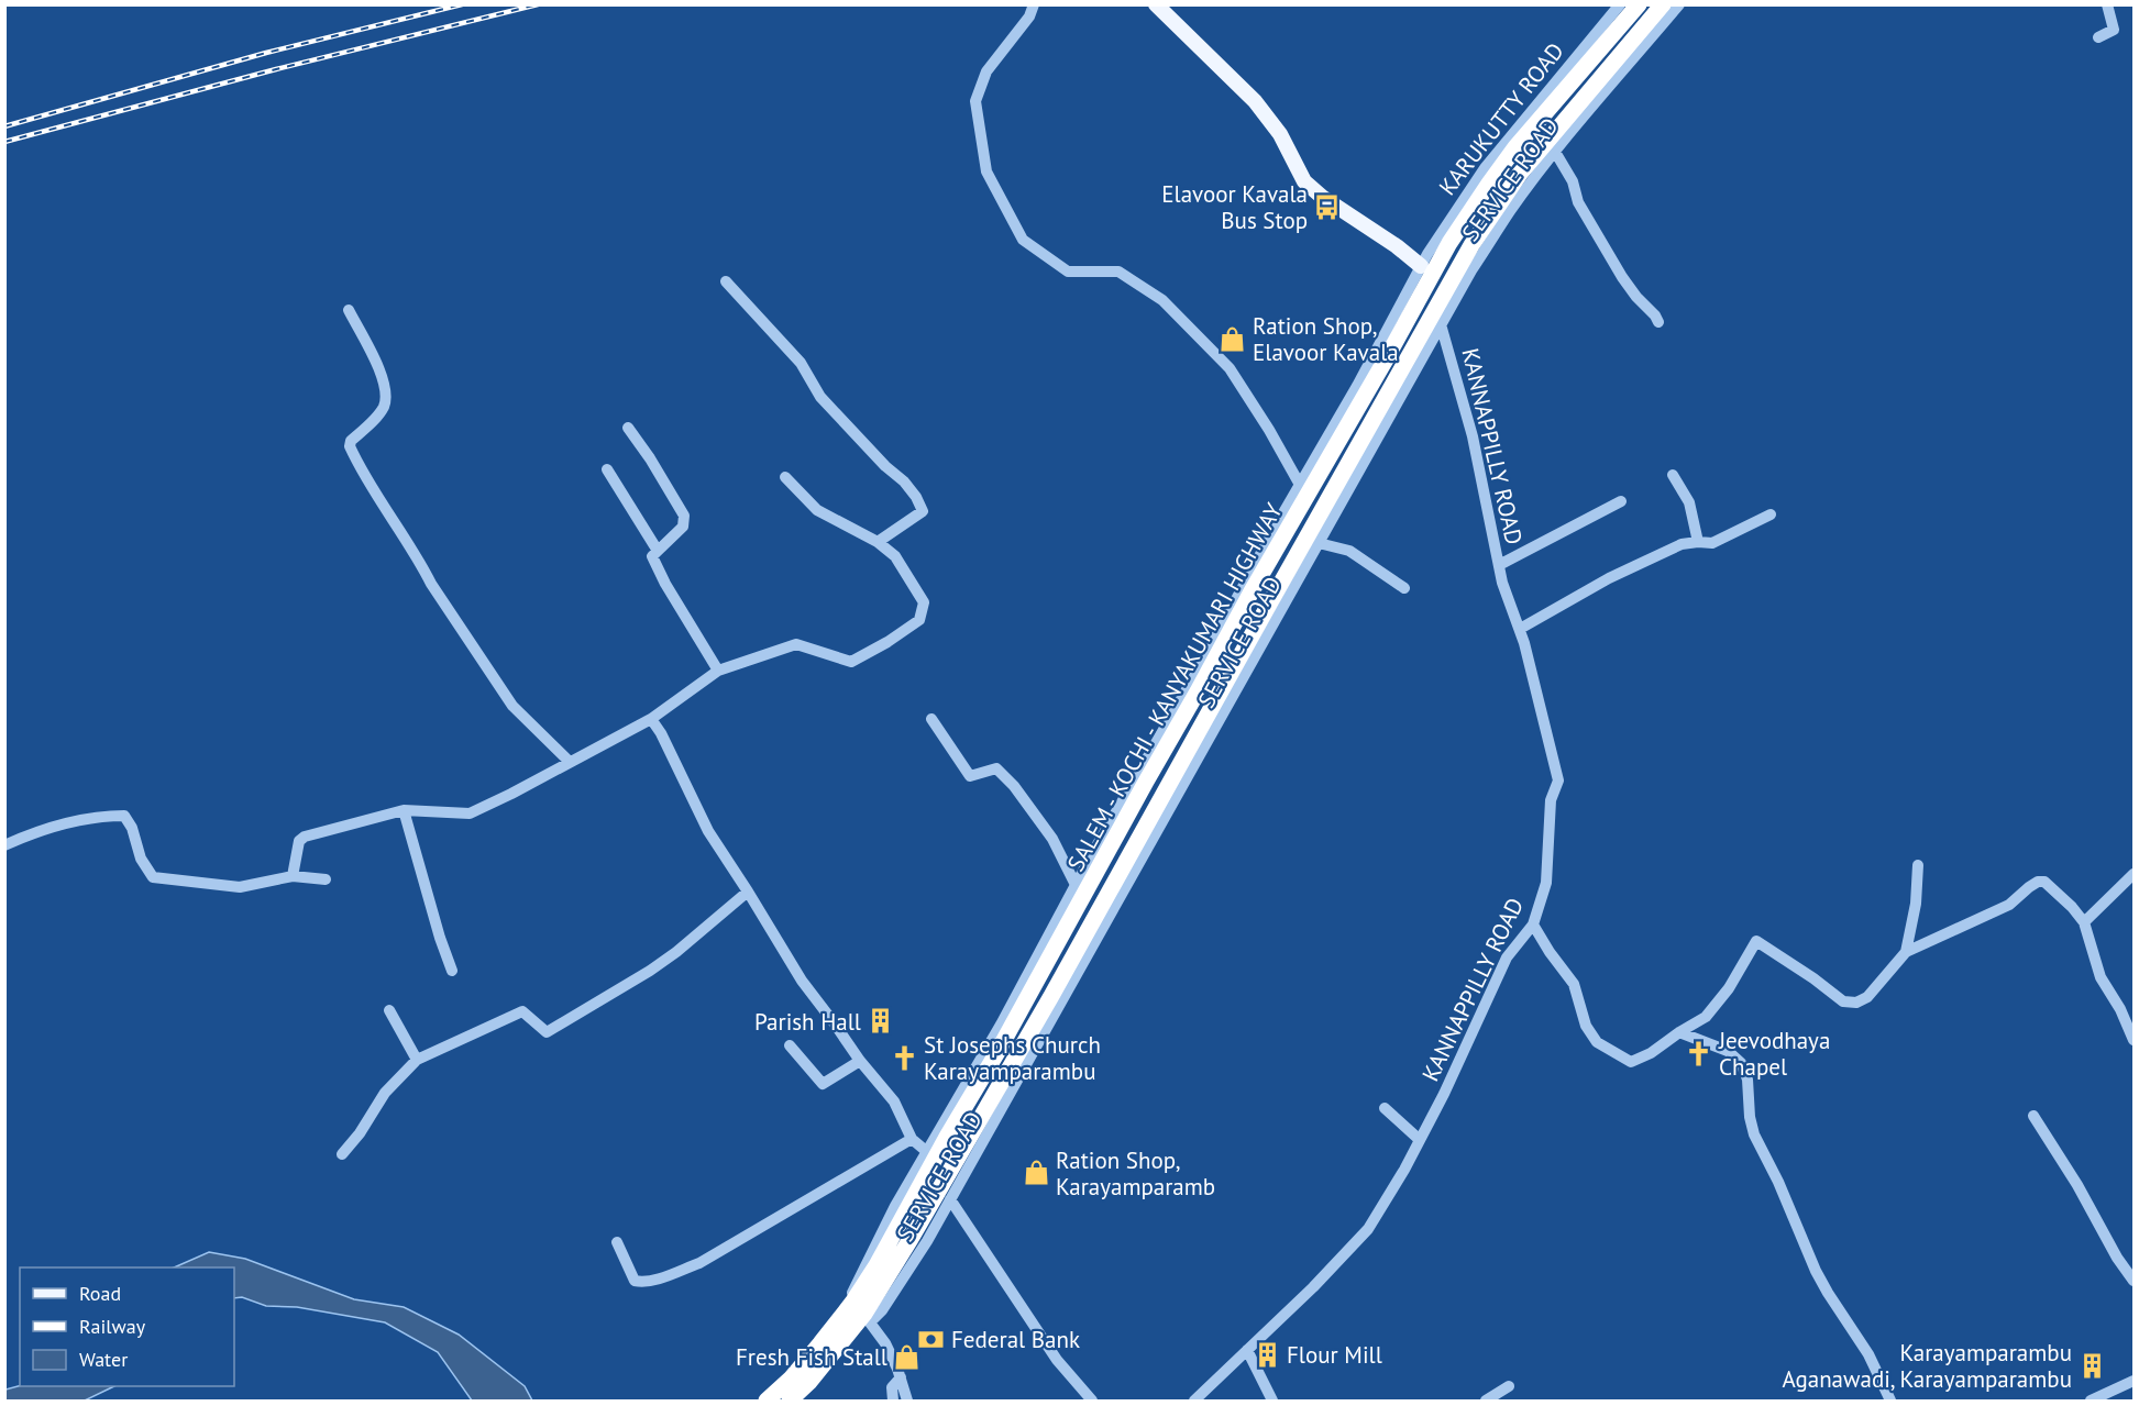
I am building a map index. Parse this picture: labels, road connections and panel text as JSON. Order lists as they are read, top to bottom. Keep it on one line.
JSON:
{"streets":{"highway":["SALEM - KOCHI - KANYAKUMARI HIGHWAY"],"street":["KARUKUTTY ROAD","SERVICE ROAD","KANNAPPILLY ROAD"]},"crossings":[["KARUKUTTY ROAD","SERVICE ROAD"],["KARUKUTTY ROAD","SALEM - KOCHI - KANYAKUMARI HIGHWAY"],["SERVICE ROAD","KANNAPPILLY ROAD"],["SERVICE ROAD","SALEM - KOCHI - KANYAKUMARI HIGHWAY"]],"places":{"bus stop":["Elavoor Kavala Bus Stop"],"shop":["Ration Shop, Elavoor Kavala","Ration Shop, Karayamparamb","Fresh Fish Stall"],"building":["Parish Hall","Flour Mill","Karayamparambu Aganawadi, Karayamparambu"],"church":["Jeevodhaya Chapel","St Josephs Church Karayamparambu"],"bank":["Federal Bank"]},"legend":["Road","Railway","Water"]}
